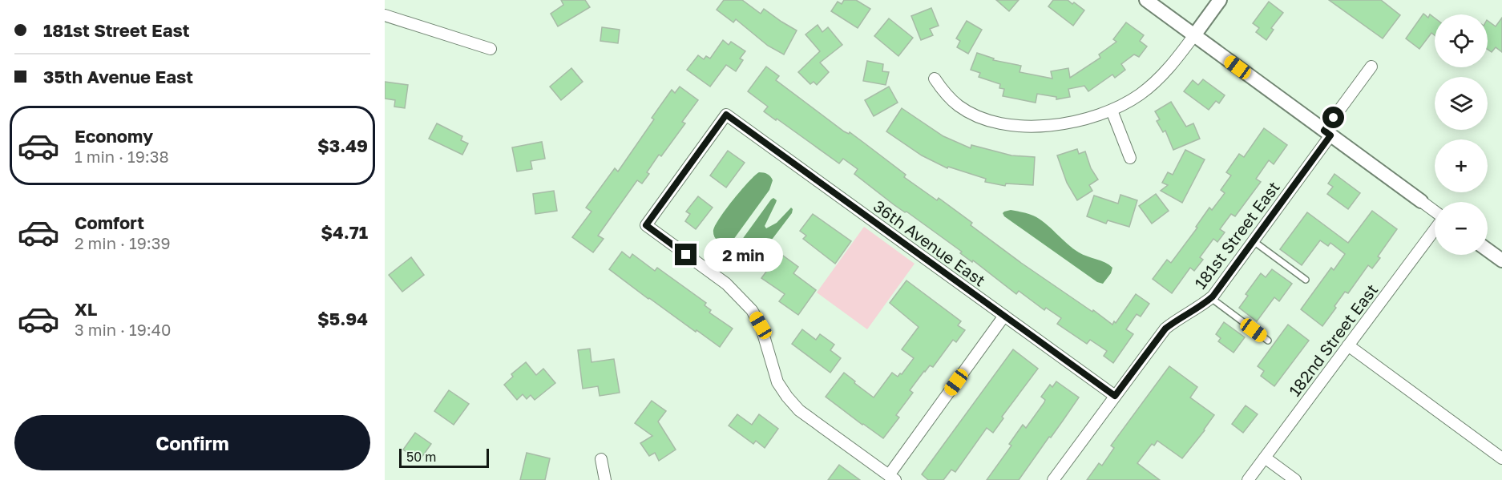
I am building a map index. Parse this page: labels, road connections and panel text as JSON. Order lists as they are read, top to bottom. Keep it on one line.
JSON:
{"streets":{"street":["181st Street East","36th Avenue East","182nd Street East"]},"crossings":[["181st Street East","36th Avenue East"]],"scale_bar":"50 m","page":{"banner":["181st Street East","35th Avenue East"],"map_buttons":["+","−"],"list":[{"name":"Economy","note":"1 min · 19:38","value":"$3.49"},{"name":"Comfort","note":"2 min · 19:39","value":"$4.71"},{"name":"XL","note":"3 min · 19:40","value":"$5.94"}],"bubble":"2 min","buttons":"Confirm","scale":"50 m"}}
